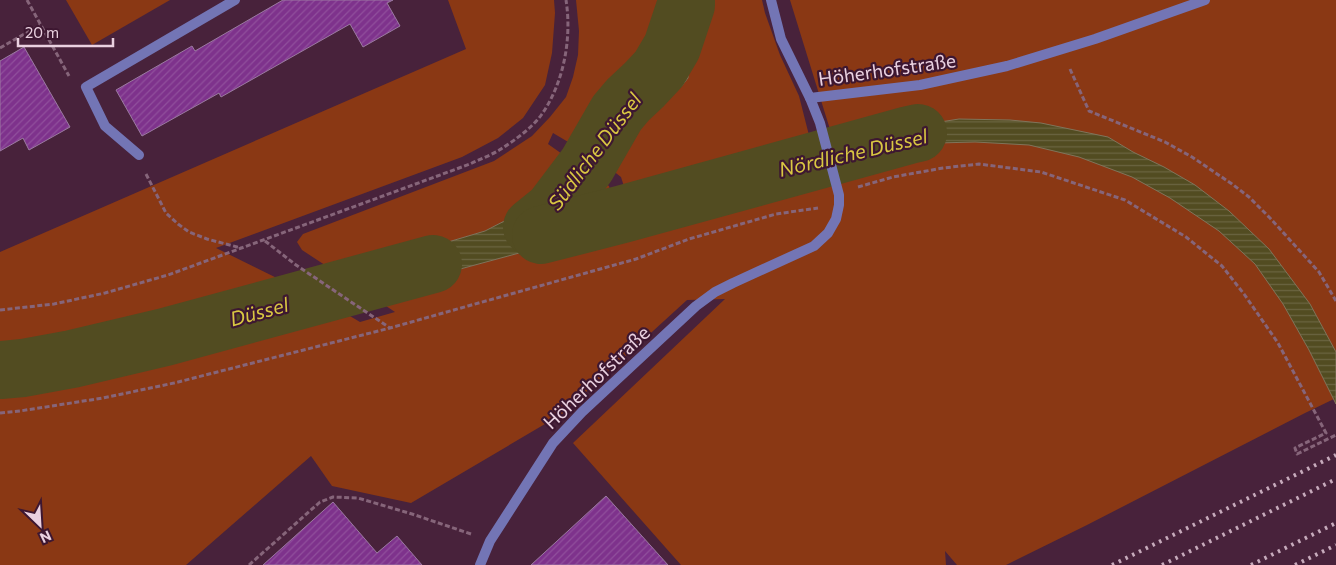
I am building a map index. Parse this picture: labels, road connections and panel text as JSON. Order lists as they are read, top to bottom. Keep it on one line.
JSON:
{"streets":{"street":["Höherhofstraße"]},"water":["Südliche Düssel","Nördliche Düssel","Düssel"],"scale_bar":"20 m","north":"bottom right"}
